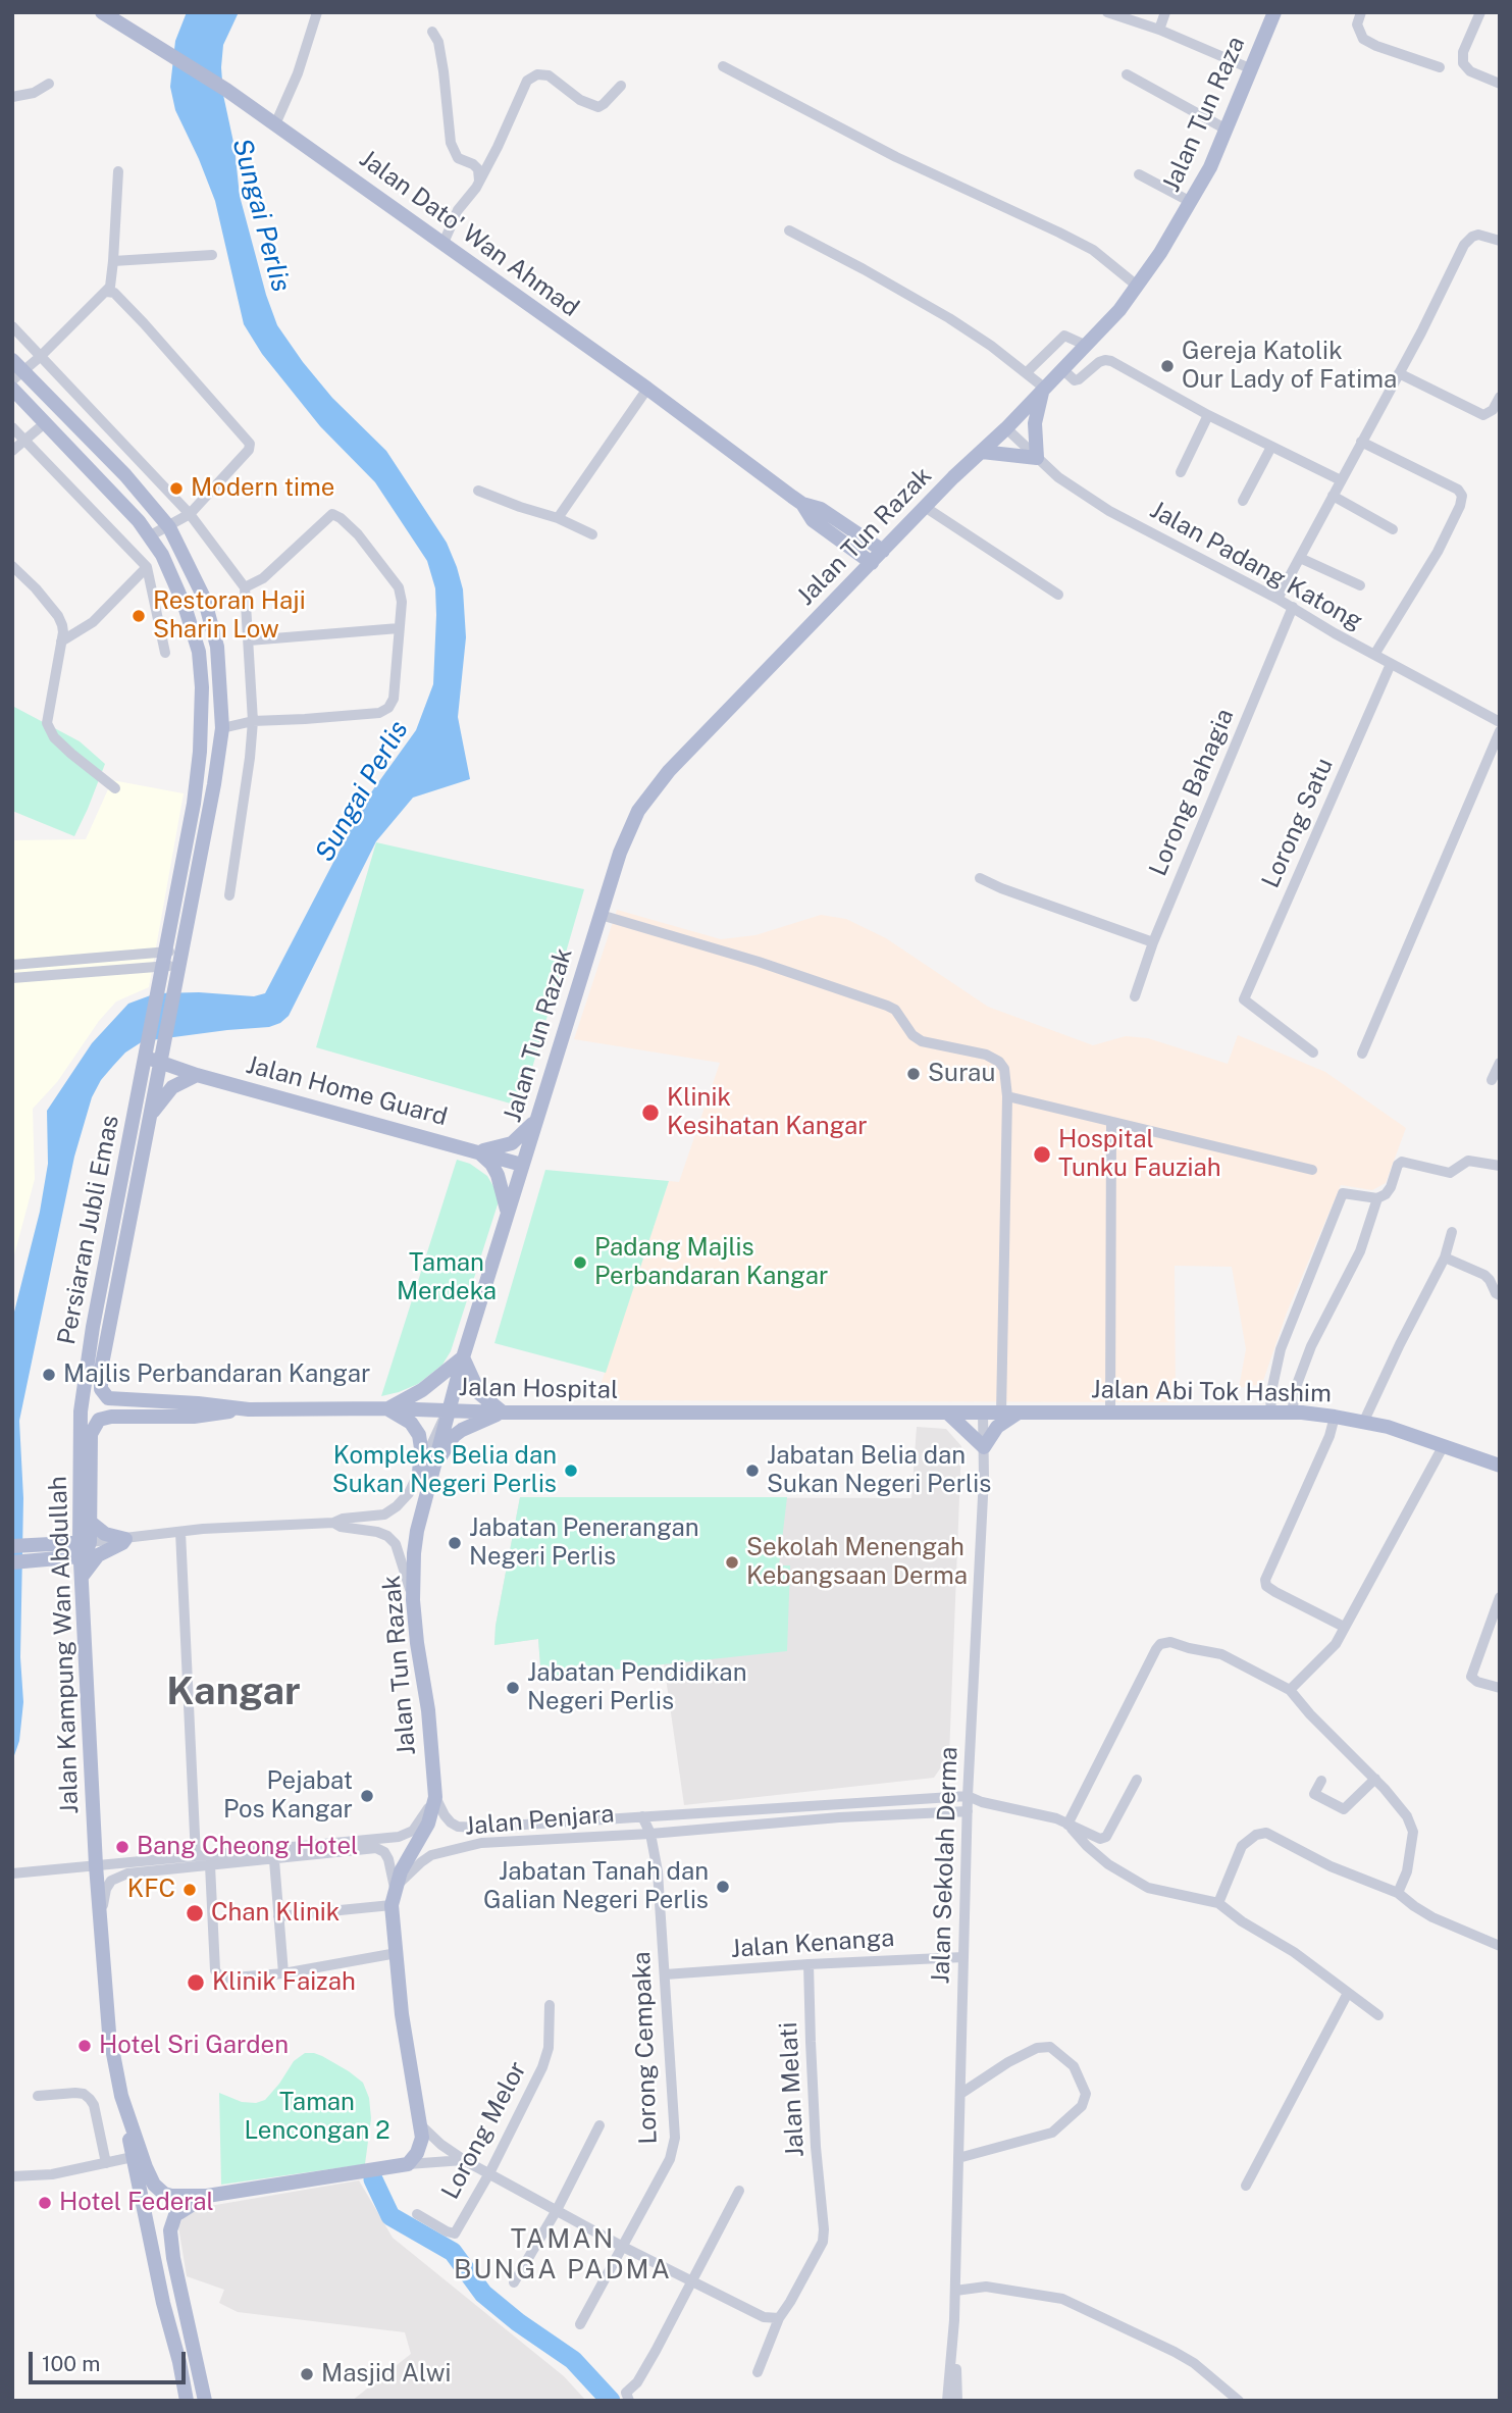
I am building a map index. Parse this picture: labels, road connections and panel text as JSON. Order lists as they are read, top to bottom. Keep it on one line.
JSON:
{"streets":{"main road":["Jalan Tun Raza","Jalan Dato' Wan Ahmad","Jalan Tun Razak","Jalan Home Guard","Persiaran Jubli Emas","Jalan Hospital","Jalan Abi Tok Hashim","Jalan Kampung Wan Abdullah"],"street":["Jalan Padang Katong","Lorong Bahagia","Lorong Satu","Jalan Penjara","Jalan Sekolah Derma","Jalan Kenanga","Lorong Cempaka","Jalan Melati","Lorong Melor"]},"crossings":[["Jalan Tun Raza","Jalan Tun Razak"],["Jalan Tun Raza","Jalan Padang Katong"],["Jalan Tun Razak","Jalan Padang Katong"],["Jalan Tun Razak","Jalan Home Guard"],["Jalan Tun Razak","Jalan Hospital"],["Jalan Tun Razak","Jalan Penjara"],["Jalan Padang Katong","Lorong Bahagia"],["Jalan Padang Katong","Lorong Satu"],["Persiaran Jubli Emas","Jalan Hospital"],["Persiaran Jubli Emas","Jalan Kampung Wan Abdullah"],["Jalan Hospital","Jalan Abi Tok Hashim"],["Jalan Hospital","Jalan Sekolah Derma"],["Jalan Kampung Wan Abdullah","Jalan Penjara"],["Jalan Penjara","Jalan Sekolah Derma"],["Jalan Penjara","Lorong Cempaka"],["Jalan Sekolah Derma","Jalan Kenanga"],["Jalan Kenanga","Lorong Cempaka"],["Jalan Kenanga","Jalan Melati"]],"districts":["Kangar","TAMAN BUNGA PADMA"],"water":["Sungai Perlis"],"parks":["Taman Merdeka","Taman Lencongan 2"],"places":["Gereja Katolik Our Lady of Fatima","Modern time","Restoran Haji Sharin Low","Surau","Klinik Kesihatan Kangar","Hospital Tunku Fauziah","Padang Majlis Perbandaran Kangar","Majlis Perbandaran Kangar","Kompleks Belia dan Sukan Negeri Perlis","Jabatan Belia dan Sukan Negeri Perlis","Jabatan Penerangan Negeri Perlis","Sekolah Menengah Kebangsaan Derma","Jabatan Pendidikan Negeri Perlis","Pejabat Pos Kangar","Bang Cheong Hotel","Jabatan Tanah dan Galian Negeri Perlis","KFC","Chan Klinik","Klinik Faizah","Hotel Sri Garden","Hotel Federal","Masjid Alwi"],"scale_bar":"100 m"}
